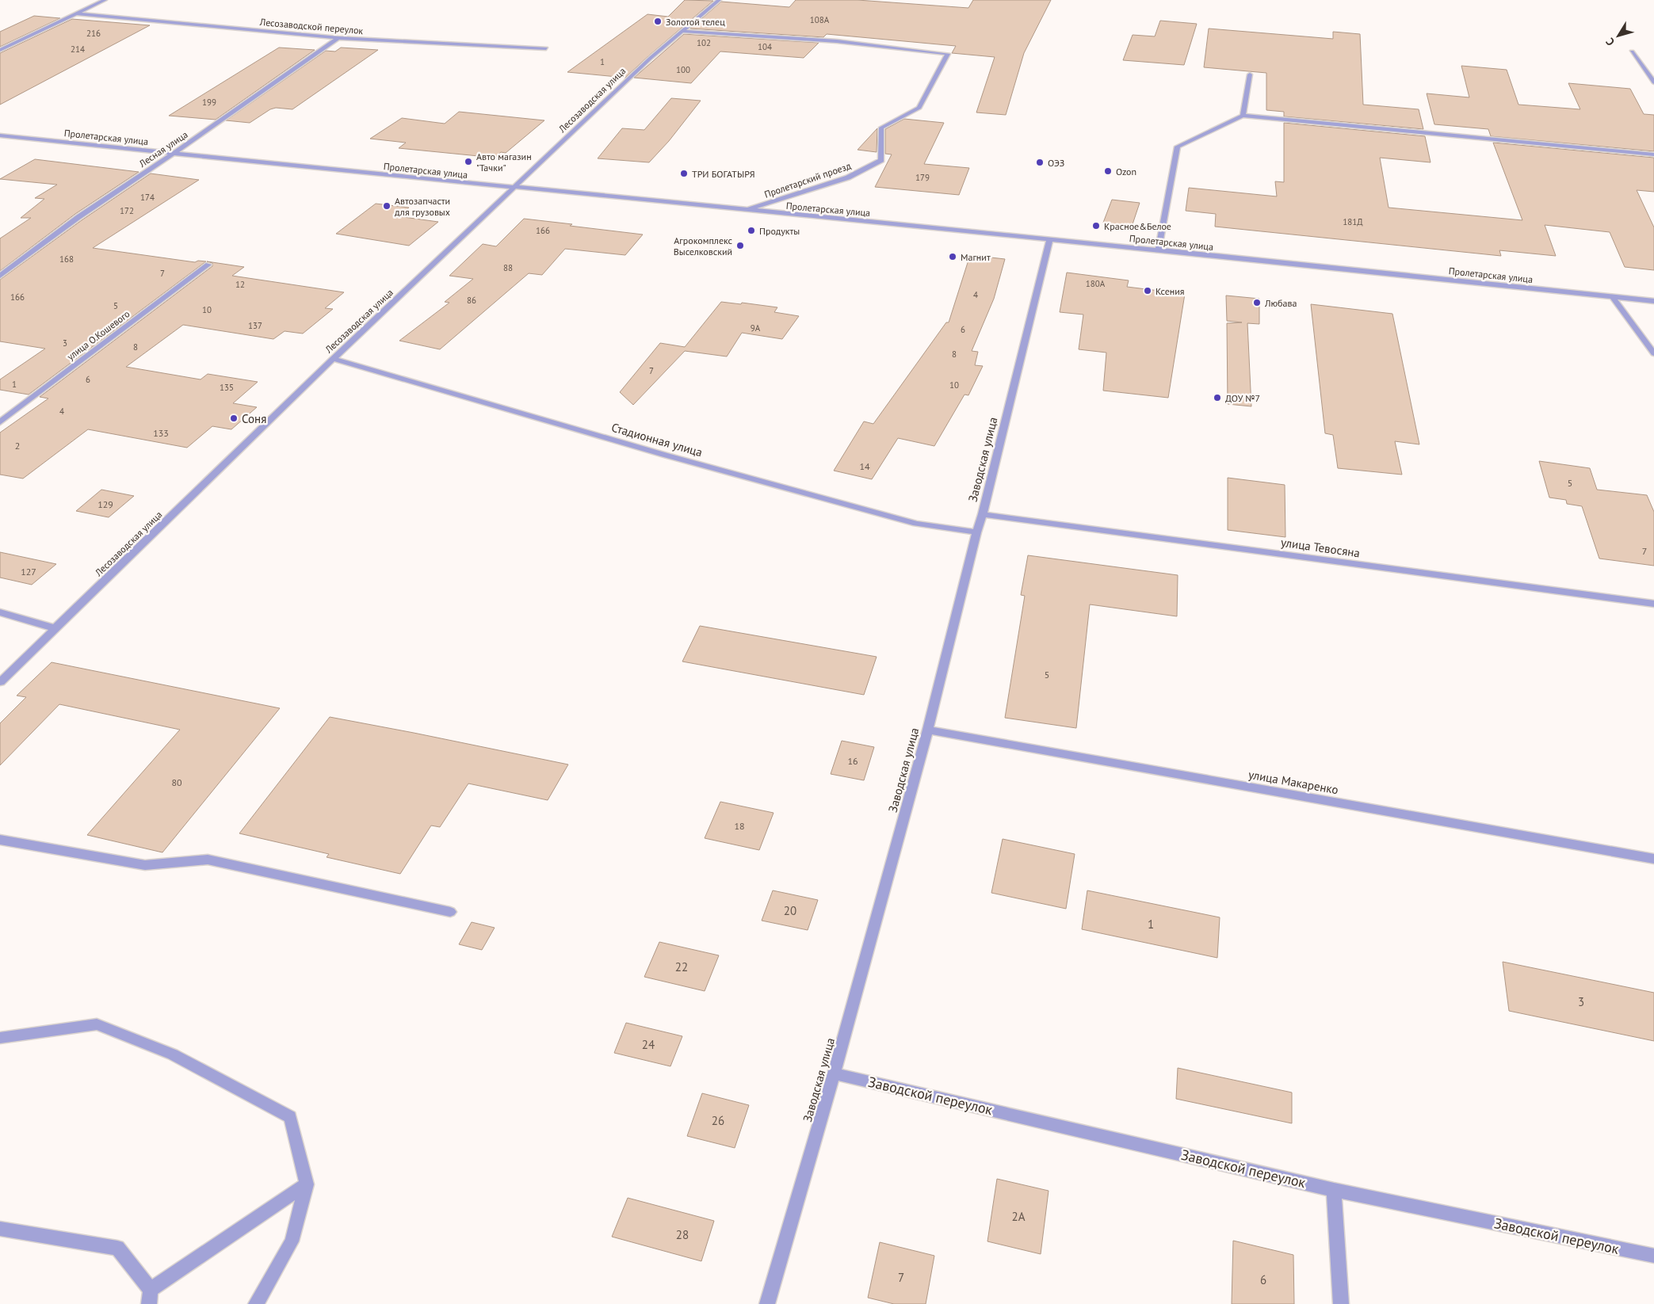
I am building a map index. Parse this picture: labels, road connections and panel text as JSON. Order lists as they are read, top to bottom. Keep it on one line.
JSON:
{"streets":{"street":["Лесозаводской переулок","Лесозаводская улица","Пролетарская улица","Лесная улица","Пролетарский проезд","улица О.Кошевого","Стадионная улица","Заводская улица","улица Тевосяна","улица Макаренко","Заводской переулок"]},"crossings":[["Лесозаводской переулок","Лесная улица"],["Лесозаводская улица","Пролетарская улица"],["Лесозаводская улица","Пролетарский проезд"],["Лесозаводская улица","Стадионная улица"],["Пролетарская улица","Лесная улица"],["Пролетарская улица","Пролетарский проезд"],["Пролетарская улица","Заводская улица"],["Стадионная улица","Заводская улица"],["Заводская улица","улица Тевосяна"],["Заводская улица","улица Макаренко"],["Заводская улица","Заводской переулок"]],"places":["Золотой телец","Авто магазин \"Тачки\"","ОЭЗ","Ozon","ТРИ БОГАТЫРЯ","Автозапчасти для грузовых","Красное&Белое","Продукты","Агрокомплекс Выселковский","Магнит","Ксения","Любава","ДОУ №7","Соня"],"house_numbers":["108А","216","102","104","214","1","100","199","179","174","172","181Д","166","168","88","7","180А","12","4","166","86","5","10","137","9А","6","3","8","8","7","6","1","10","135","4","133","2","14","5","129","7","127","5","16","80","18","20","1","22","3","24","26","2А","28","7","6"],"north":"bottom left"}
